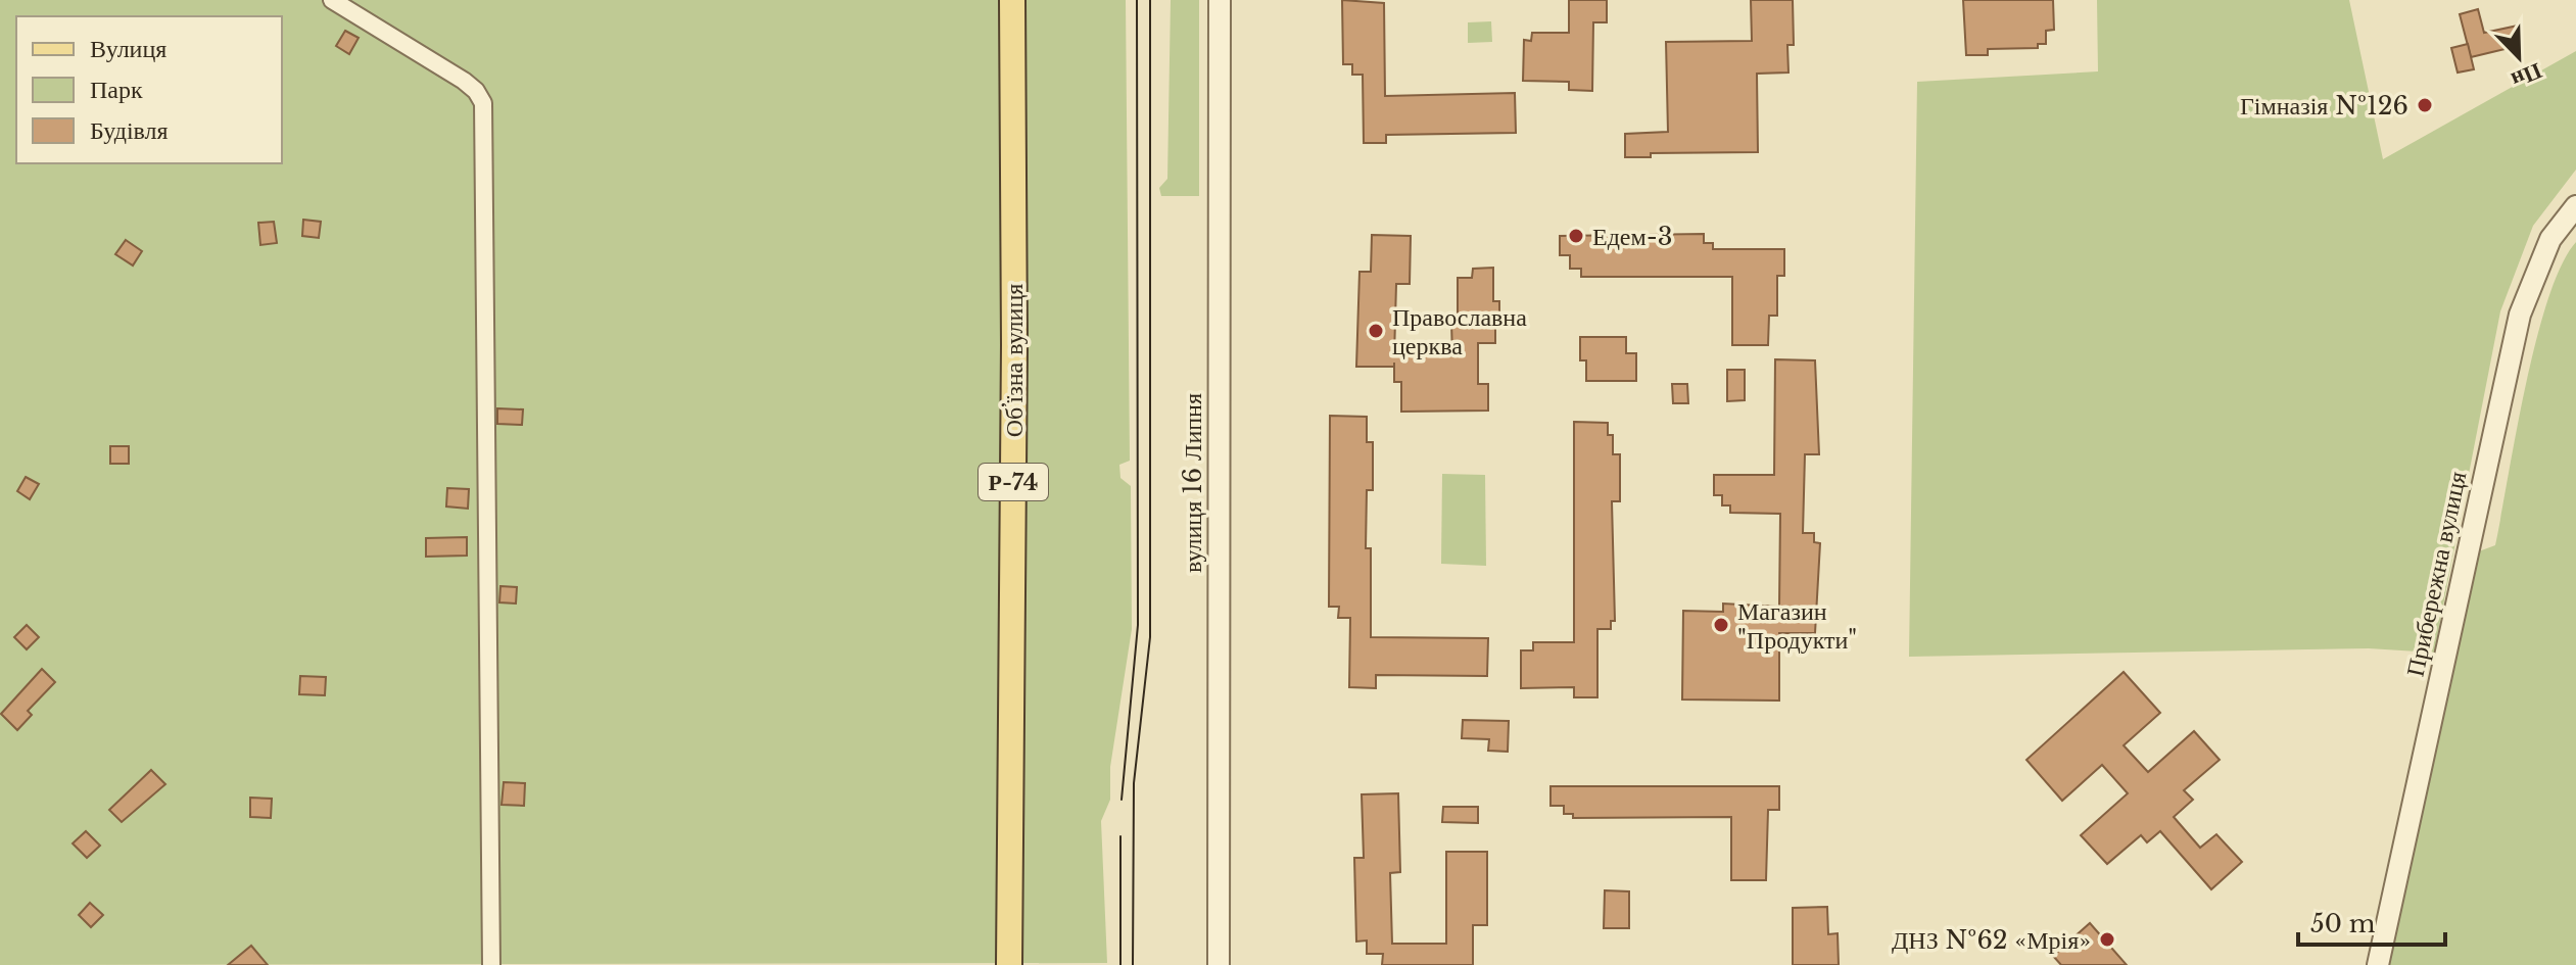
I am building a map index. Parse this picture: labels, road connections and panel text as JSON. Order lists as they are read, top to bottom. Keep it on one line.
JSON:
{"streets":{"main road":["Обʼїзна вулиця","Р-74"],"street":["вулиця 16 Липня","Прибережна вулиця"]},"places":["Гімназія №126","Едем-3","Православна церква","Магазин \"Продукти\"","ДНЗ №62 «Мрія»"],"legend":["Вулиця","Парк","Будівля"],"scale_bar":"50 m","north":"bottom right"}
